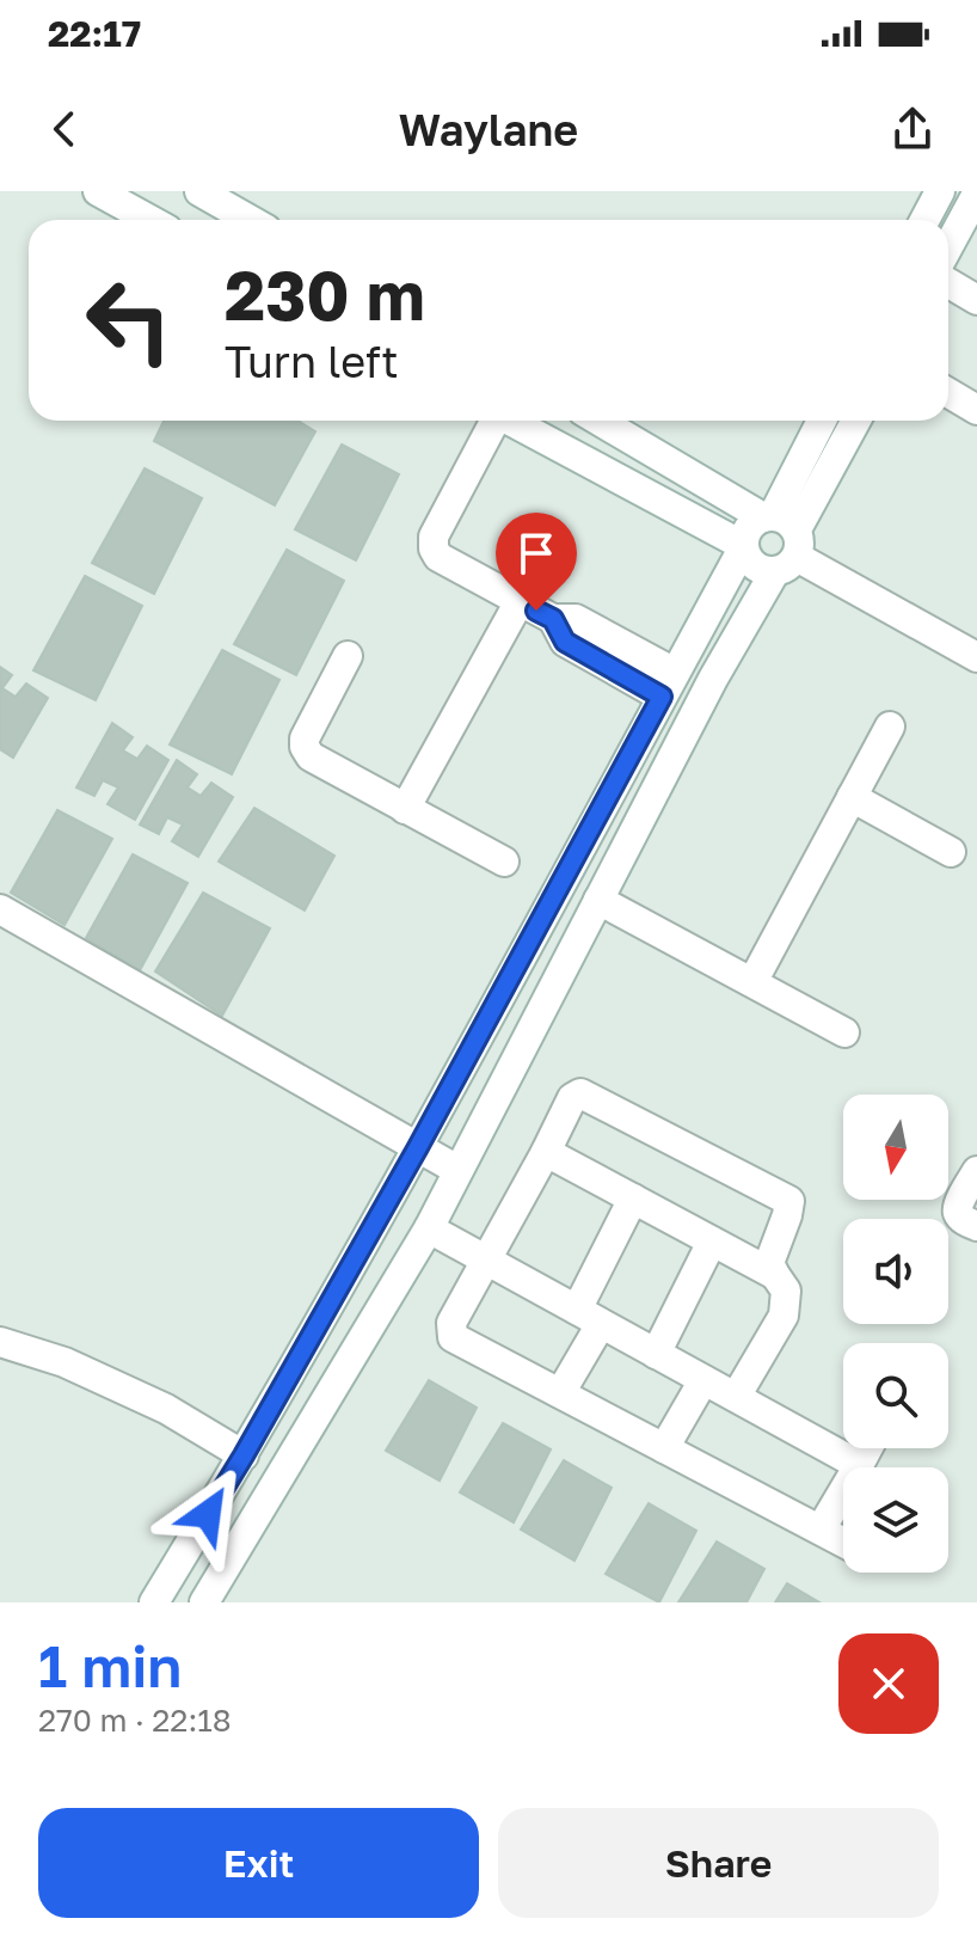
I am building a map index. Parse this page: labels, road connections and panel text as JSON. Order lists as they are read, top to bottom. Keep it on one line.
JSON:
{"north":"bottom","page":{"status":"22:17","header":"Waylane","turn":["230 m","Turn left"],"heading":["1 min","270 m · 22:18"],"buttons":["Exit","Share"]}}
